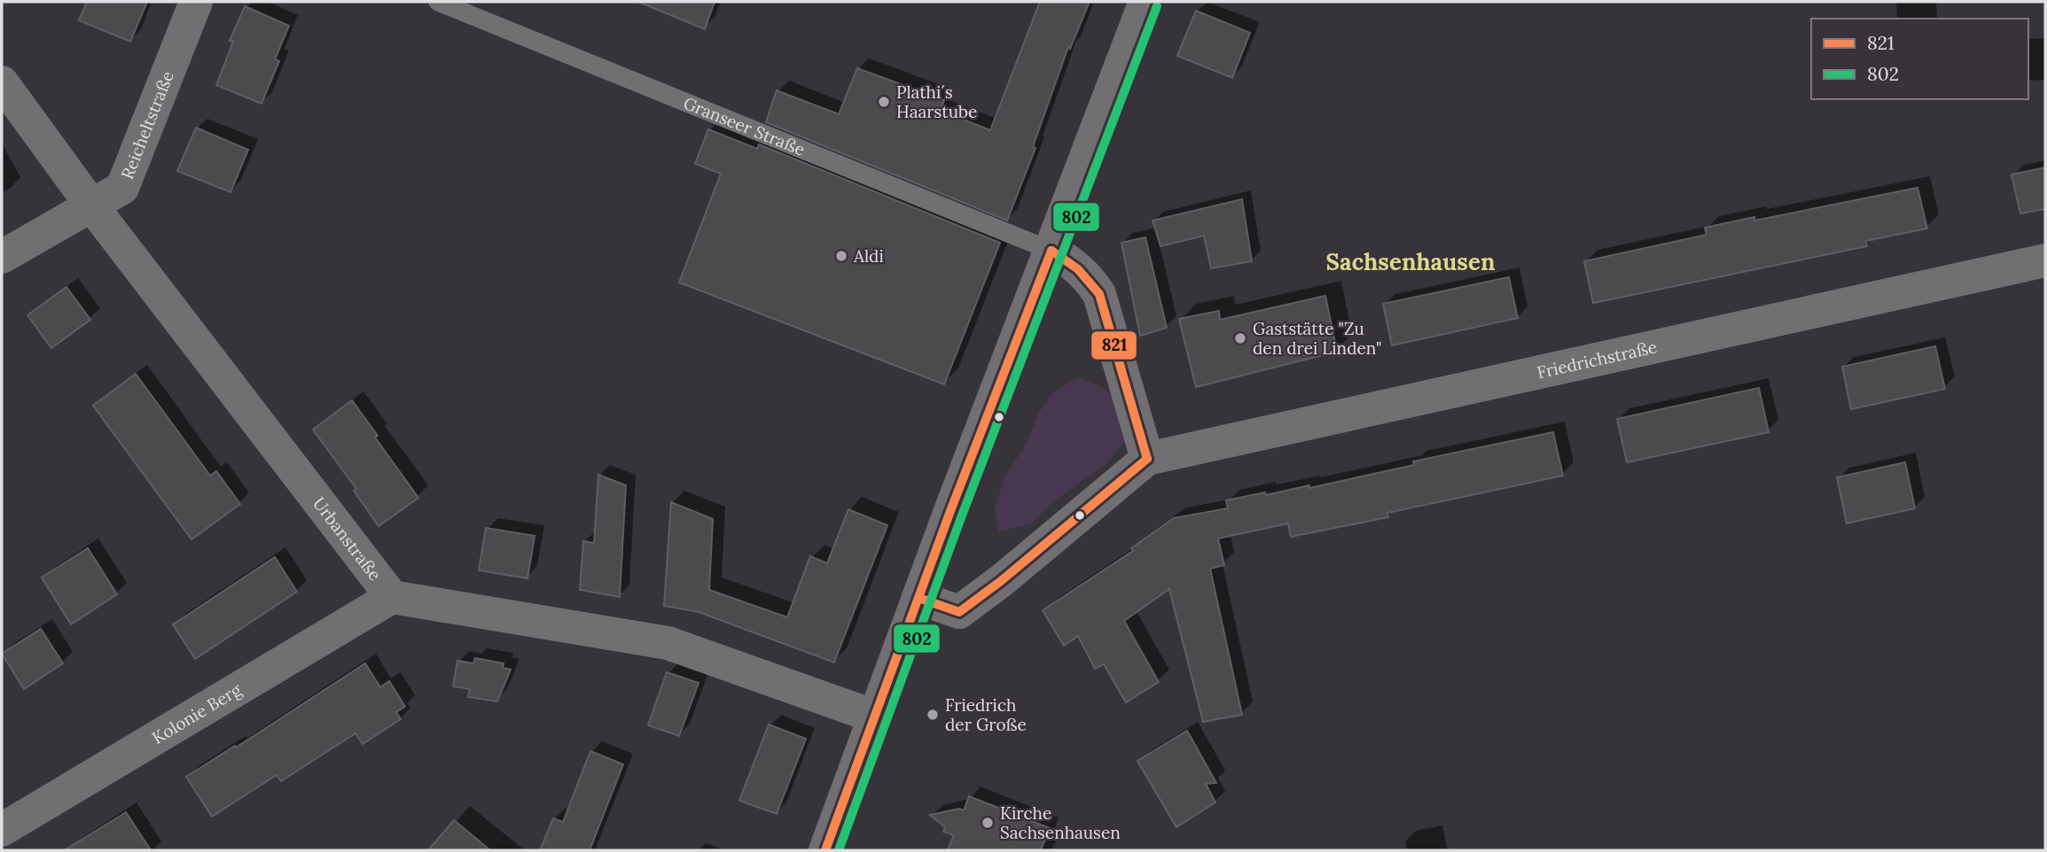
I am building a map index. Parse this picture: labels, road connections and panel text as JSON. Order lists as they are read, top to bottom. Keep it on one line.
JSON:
{"streets":{"street":["Reicheltstraße","Friedrichstraße","Urbanstraße","Kolonie Berg"],"lane":["Granseer Straße"]},"crossings":[["Reicheltstraße","Urbanstraße"],["Urbanstraße","Kolonie Berg"]],"districts":["Sachsenhausen"],"places":["Plathi´s Haarstube","Aldi","Gaststätte \"Zu den drei Linden\"","Friedrich der Große","Kirche Sachsenhausen"],"lines":["transit line 802","transit line 821"],"legend":["821","802"]}
